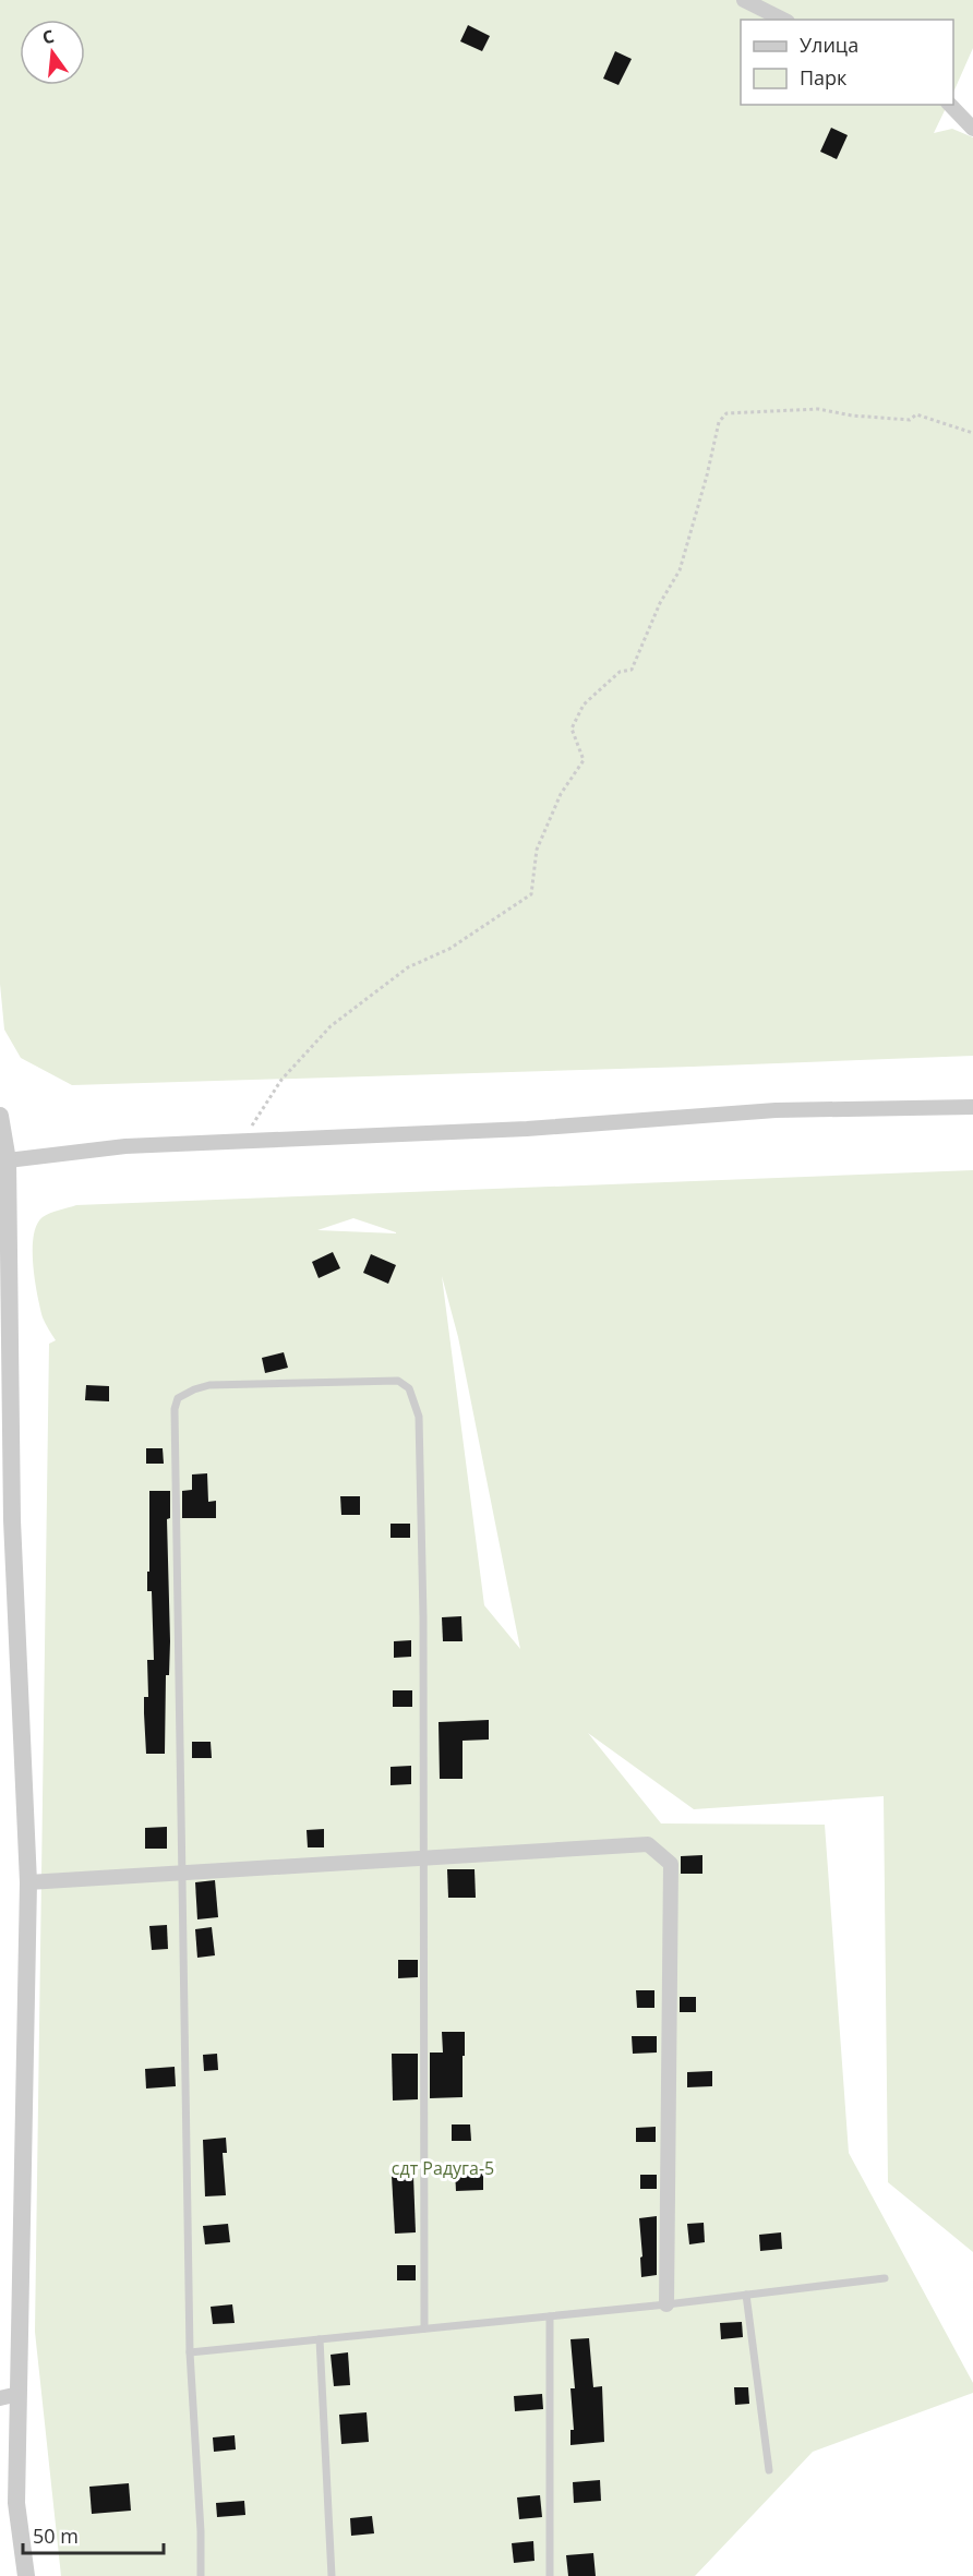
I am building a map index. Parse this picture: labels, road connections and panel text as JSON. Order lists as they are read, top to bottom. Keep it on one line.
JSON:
{"parks":["сдт Радуга-5"],"legend":["Улица","Парк"],"scale_bar":"50 m","north":"top"}
